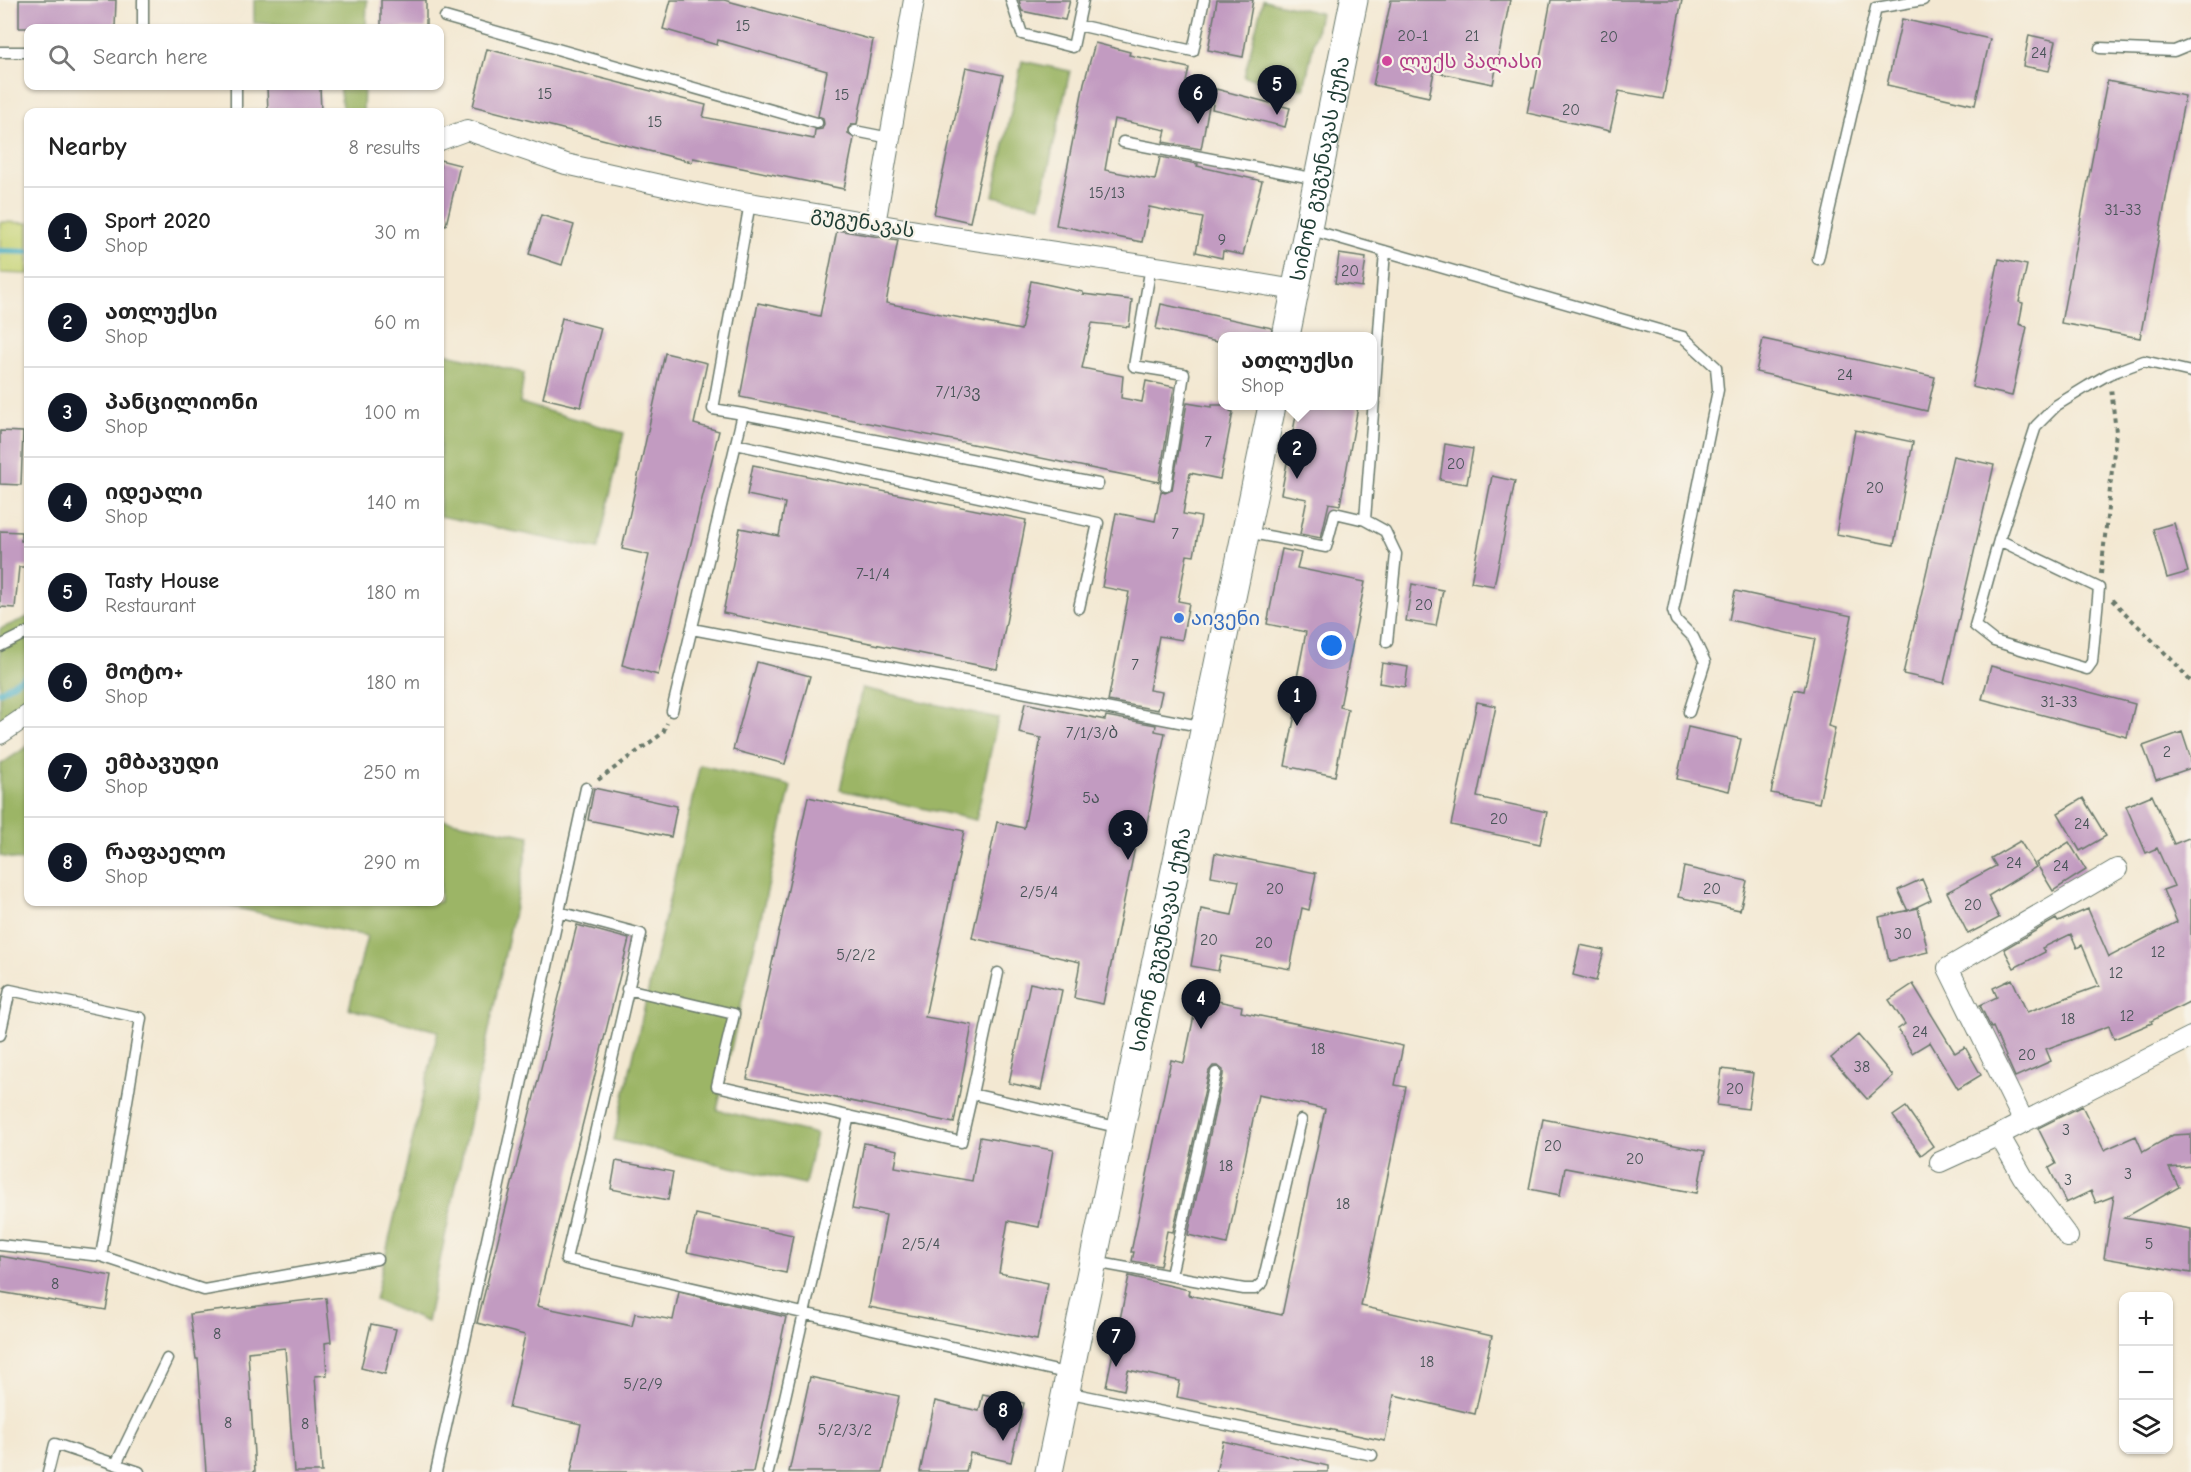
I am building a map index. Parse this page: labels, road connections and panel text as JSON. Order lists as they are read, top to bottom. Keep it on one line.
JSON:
{"streets":{"main road":["სიმონ გუგუნავას ქუჩა"],"street":["გუგუნავას"]},"crossings":[["სიმონ გუგუნავას ქუჩა","გუგუნავას"]],"places":["ლუქს პალასი","აივენი"],"house_numbers":["15","20-1","21","20","24","15","15","20","15","15/13","31-33","9","20","24","7/1/3ვ","7","20","20","7","7-1/4","20","7","31-33","7/1/3/ბ","2","5ა","20","24","24","24","20","20","2/5/4","20","30","20","20","12","5/2/2","12","12","18","24","18","20","38","20","3","20","20","18","3","3","18","2/5/4","5","8","8","18","5/2/9","8","8","5/2/3/2"],"page":{"search":"Search here","pins":["5","6","2","1","3","4","7","8"],"heading":["Nearby","8 results"],"list":[{"mark":"1","name":"Sport 2020","note":"Shop","value":"30 m"},{"mark":"2","name":"ათლუქსი","note":"Shop","value":"60 m"},{"mark":"3","name":"პანცილიონი","note":"Shop","value":"100 m"},{"mark":"4","name":"იდეალი","note":"Shop","value":"140 m"},{"mark":"5","name":"Tasty House","note":"Restaurant","value":"180 m"},{"mark":"6","name":"მოტო+","note":"Shop","value":"180 m"},{"mark":"7","name":"ემბავუდი","note":"Shop","value":"250 m"},{"mark":"8","name":"რაფაელო","note":"Shop","value":"290 m"}],"popup":["ათლუქსი","Shop"],"map_buttons":["+","−"]}}
